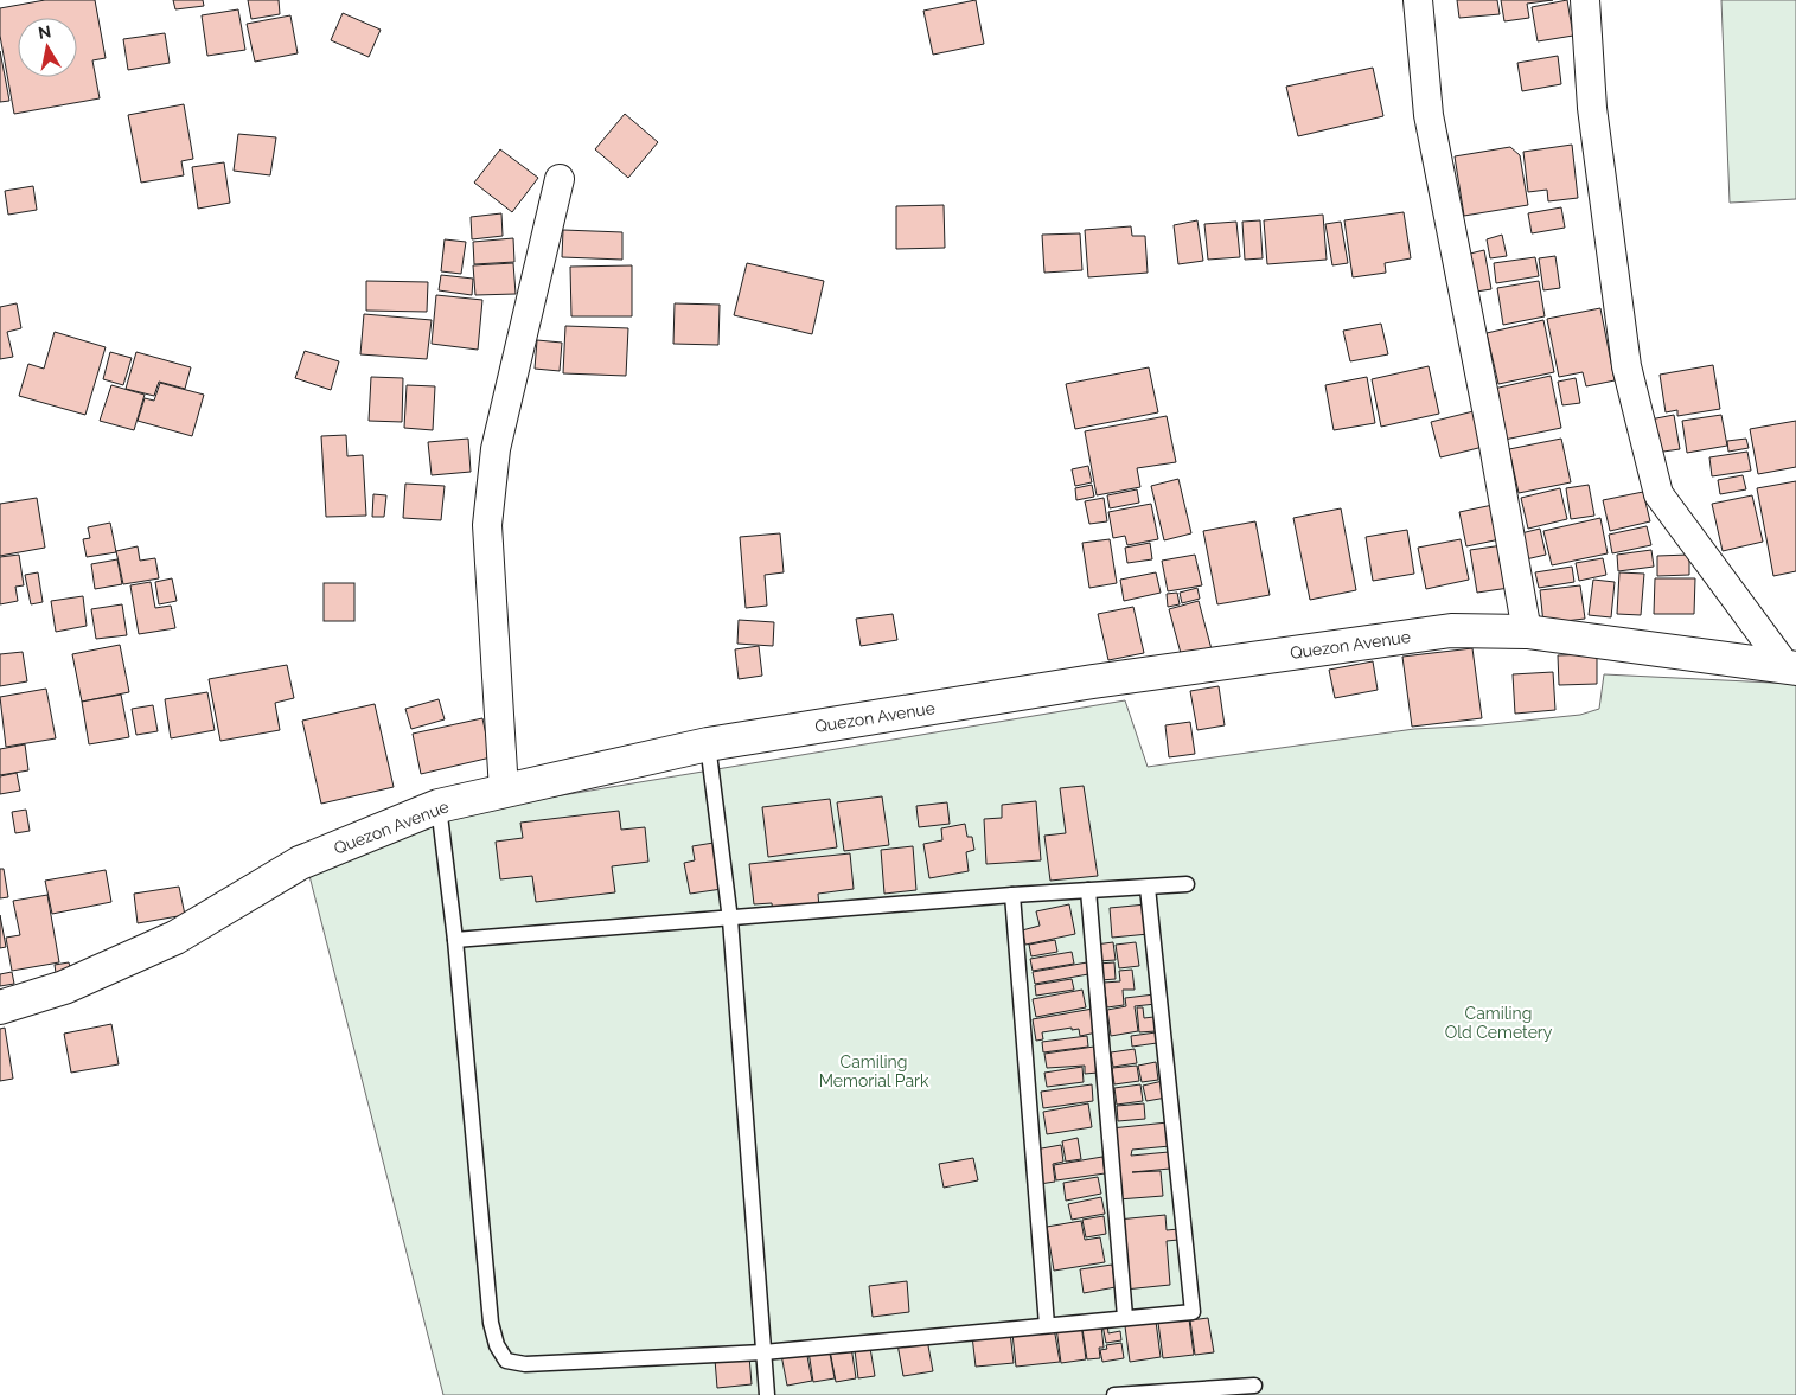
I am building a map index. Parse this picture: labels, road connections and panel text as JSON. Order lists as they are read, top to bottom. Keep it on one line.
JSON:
{"streets":{"street":["Quezon Avenue"]},"parks":["Camiling Old Cemetery","Camiling Memorial Park"],"north":"top"}
